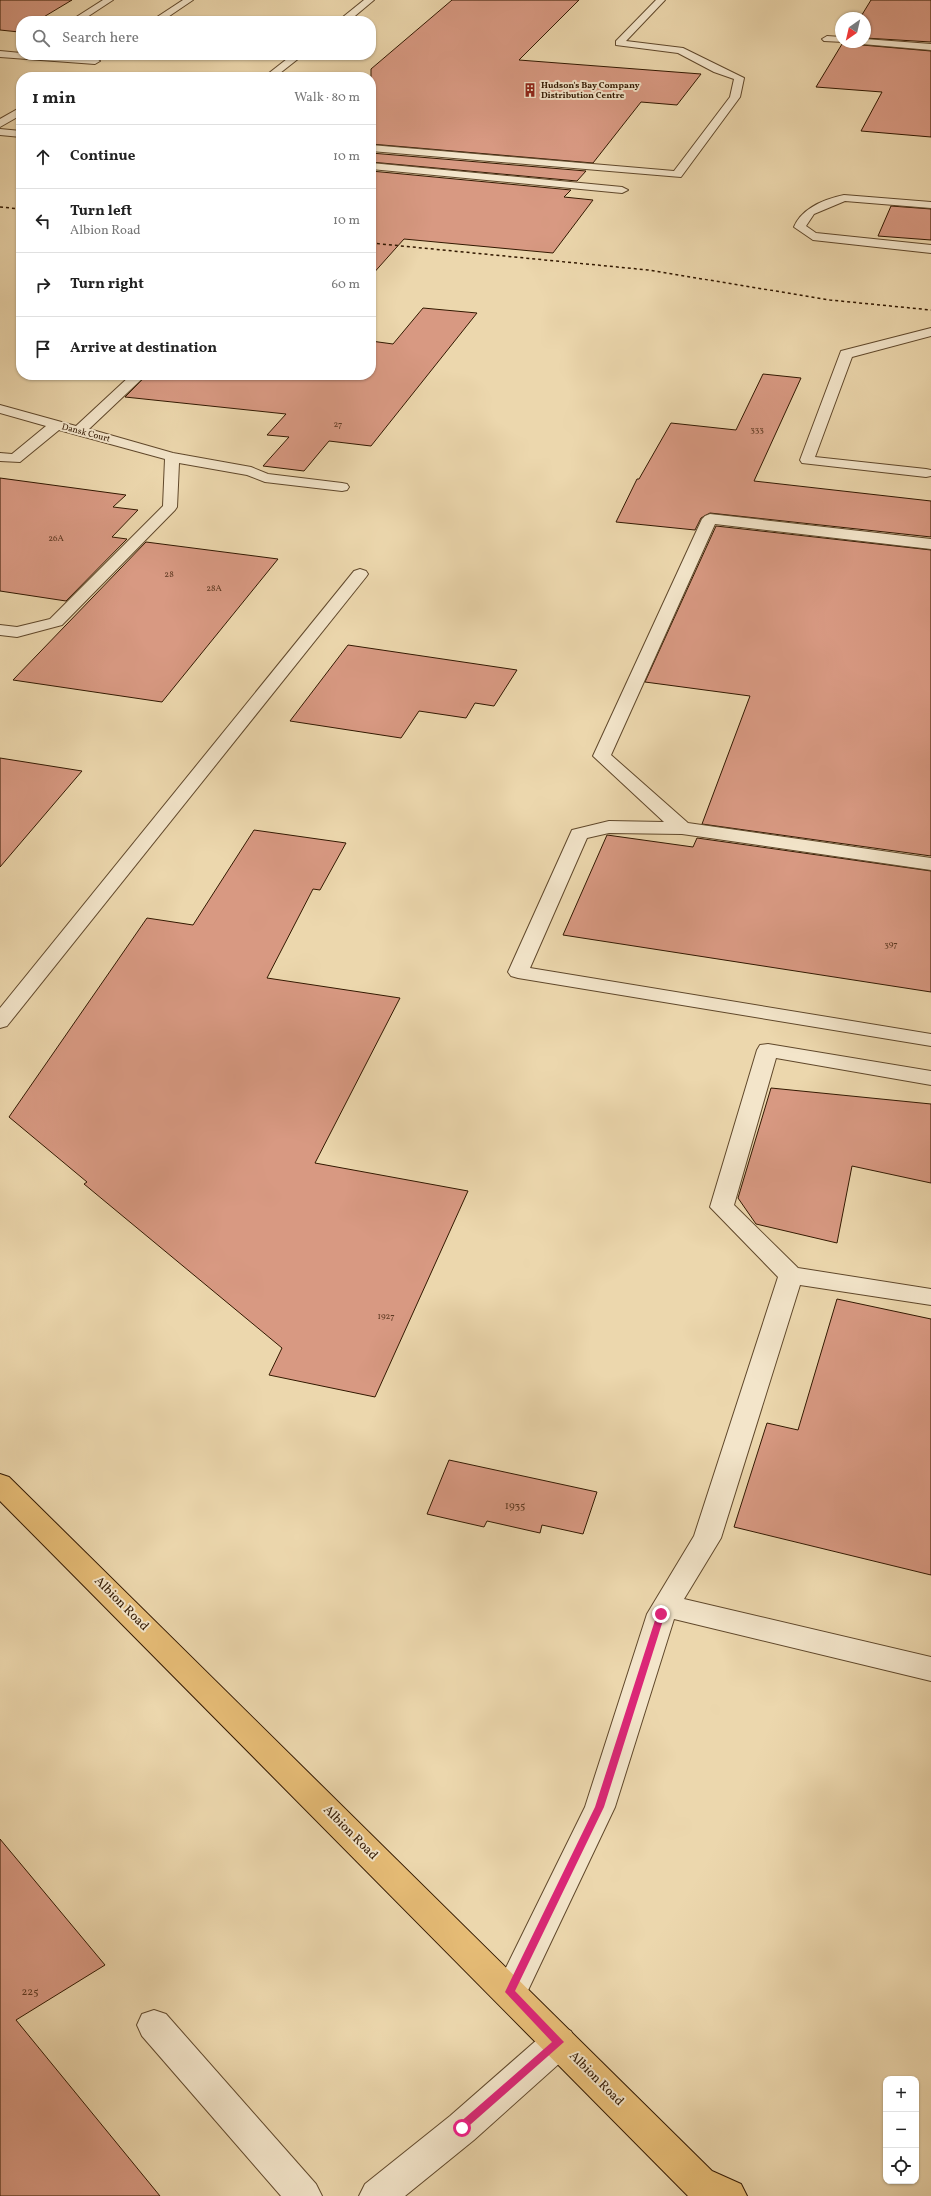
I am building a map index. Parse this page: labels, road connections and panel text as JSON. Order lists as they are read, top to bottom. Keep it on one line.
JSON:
{"streets":{"main road":["Albion Road"],"street":["Dansk Court"]},"places":{"building":["Hudson's Bay Company Distribution Centre"]},"house_numbers":["27","333","26A","28","28A","397","1927","1935","225"],"north":"bottom left","page":{"search":"Search here","heading":["1 min","Walk · 80 m"],"list":[["Continue","10 m"],["Turn left","Albion Road","10 m"],["Turn right","60 m"],"Arrive at destination"],"map_buttons":["+","−"]}}
